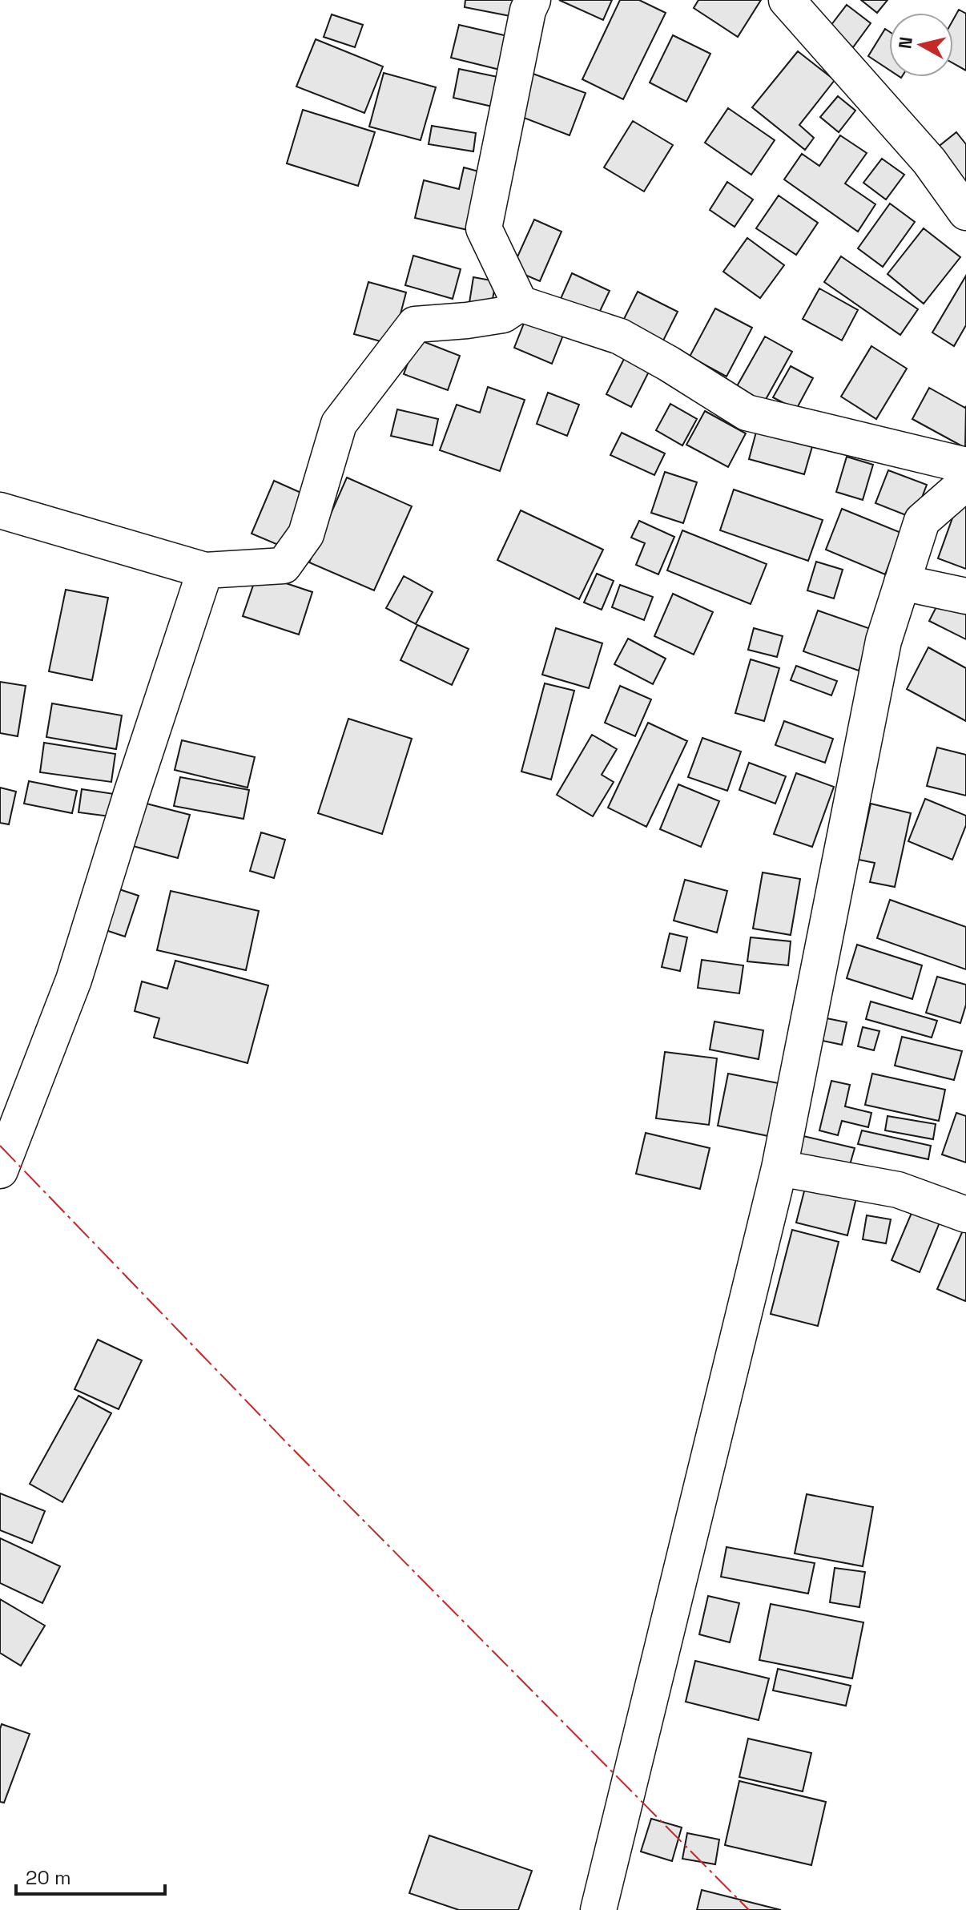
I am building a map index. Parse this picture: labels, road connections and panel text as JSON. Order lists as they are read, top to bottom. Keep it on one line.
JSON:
{"scale_bar":"20 m","north":"left"}
